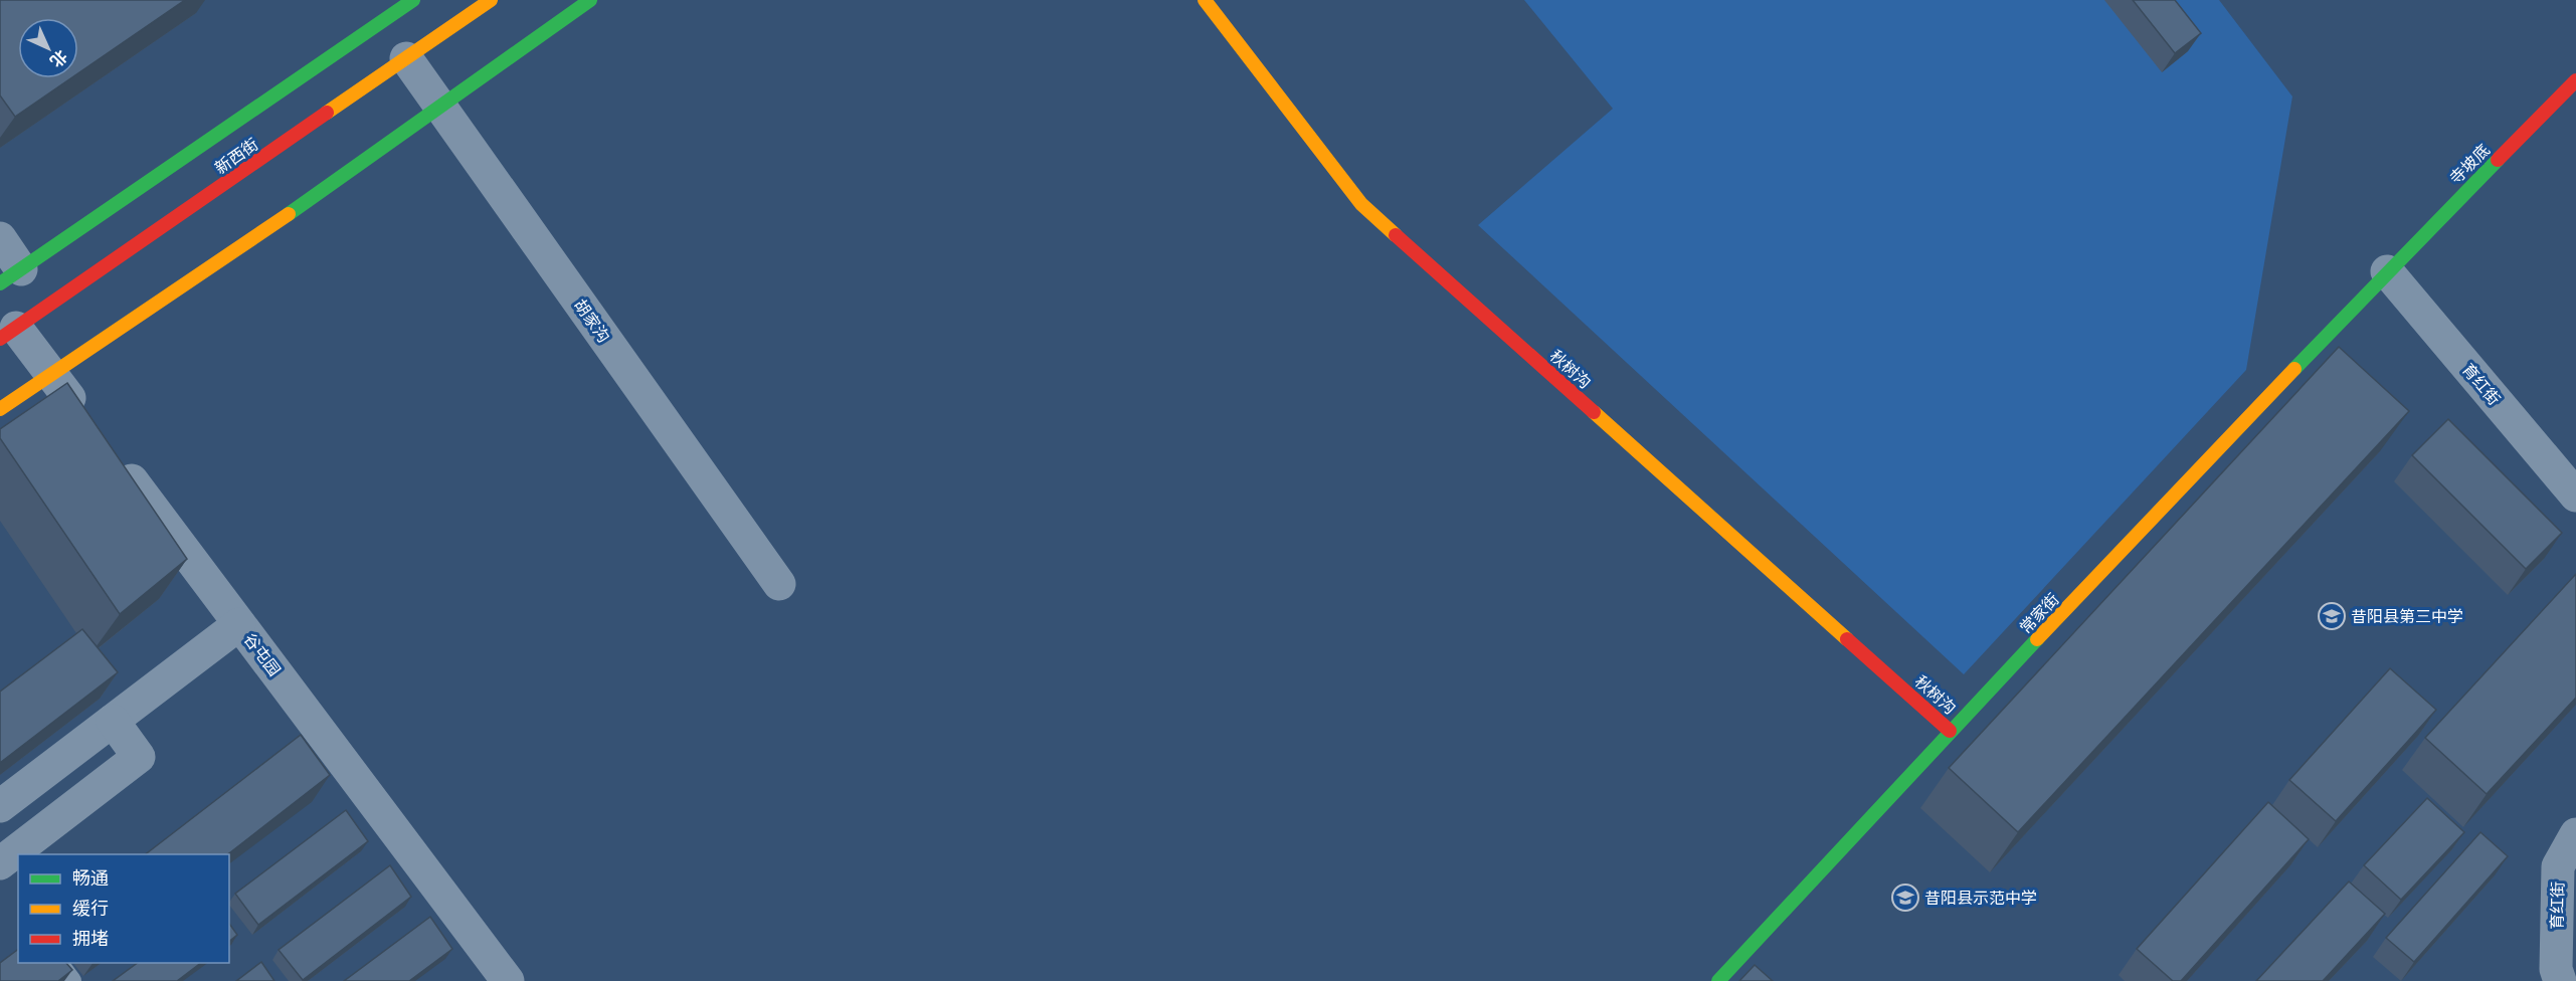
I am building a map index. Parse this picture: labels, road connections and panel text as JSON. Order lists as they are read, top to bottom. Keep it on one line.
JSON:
{"streets":{"street":["新西街","寺坡底","胡家沟","秋树沟","育红街","常家街","谷屯园"]},"crossings":[["新西街","胡家沟"],["寺坡底","育红街"],["寺坡底","常家街"],["秋树沟","常家街"],["育红街","常家街"]],"places":{"school or university":["昔阳县第三中学","昔阳县示范中学"]},"legend":["畅通","缓行","拥堵"],"north":"bottom right"}
